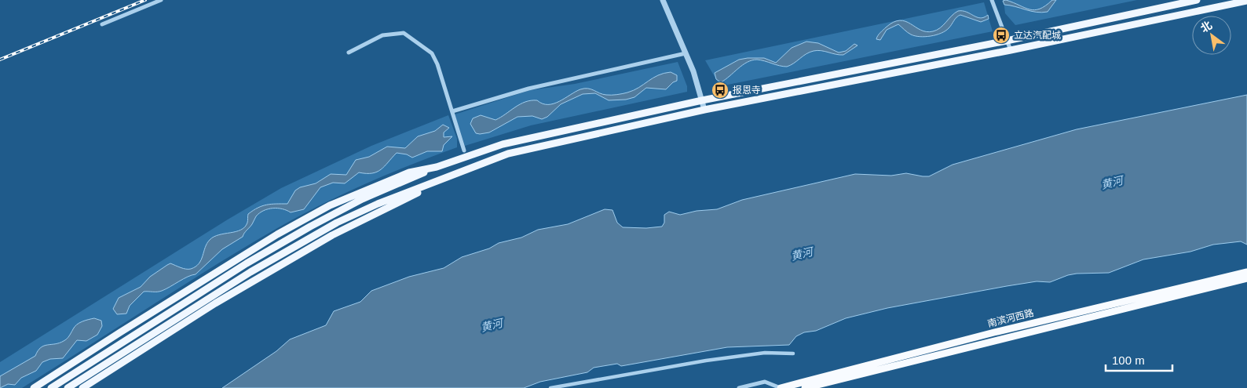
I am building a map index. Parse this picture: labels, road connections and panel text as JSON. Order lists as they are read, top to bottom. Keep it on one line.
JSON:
{"streets":{"highway":["南滨河西路"]},"water":["黄河"],"places":{"bus stop":["立达汽配城","报恩寺"]},"scale_bar":"100 m","north":"top left"}
